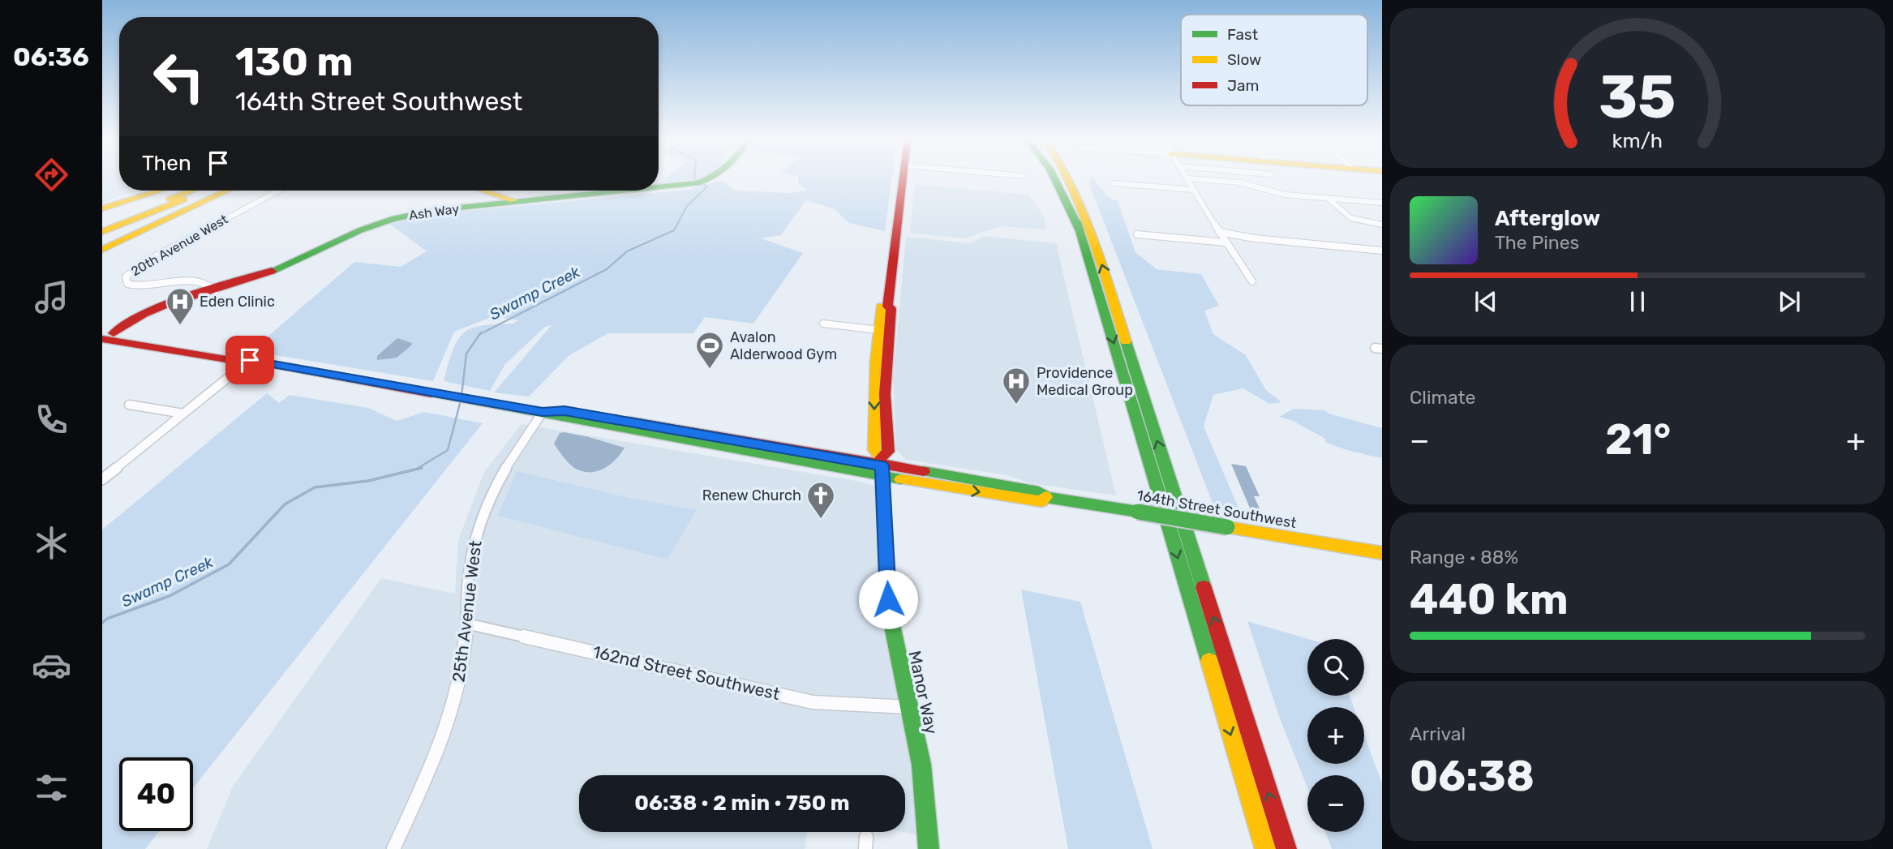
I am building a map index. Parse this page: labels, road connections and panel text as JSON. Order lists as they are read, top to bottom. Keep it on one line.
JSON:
{"streets":{"main road":["Ash Way","164th Street Southwest","Manor Way"],"street":["20th Avenue West","25th Avenue West","162nd Street Southwest"]},"crossings":[["Ash Way","20th Avenue West"],["Ash Way","164th Street Southwest"],["164th Street Southwest","25th Avenue West"],["164th Street Southwest","Manor Way"],["25th Avenue West","162nd Street Southwest"],["162nd Street Southwest","Manor Way"]],"water":["Swamp Creek"],"places":{"hospital":["Eden Clinic","Providence Medical Group"],"sports":["Avalon Alderwood Gym"],"church":["Renew Church"]},"legend":["Fast","Slow","Jam"],"page":{"tabs":"06:36","turn":["130 m","164th Street Southwest"],"then":"Then","song":["Afterglow","The Pines"],"tile":["Climate",["Range · 88%","440 km"],["Arrival","06:38"]],"heat":["−","21°","+"],"map_buttons":["+","−"],"limit":"40","trip":"06:38 · 2 min · 750 m","gauge":["35","km/h"]}}
